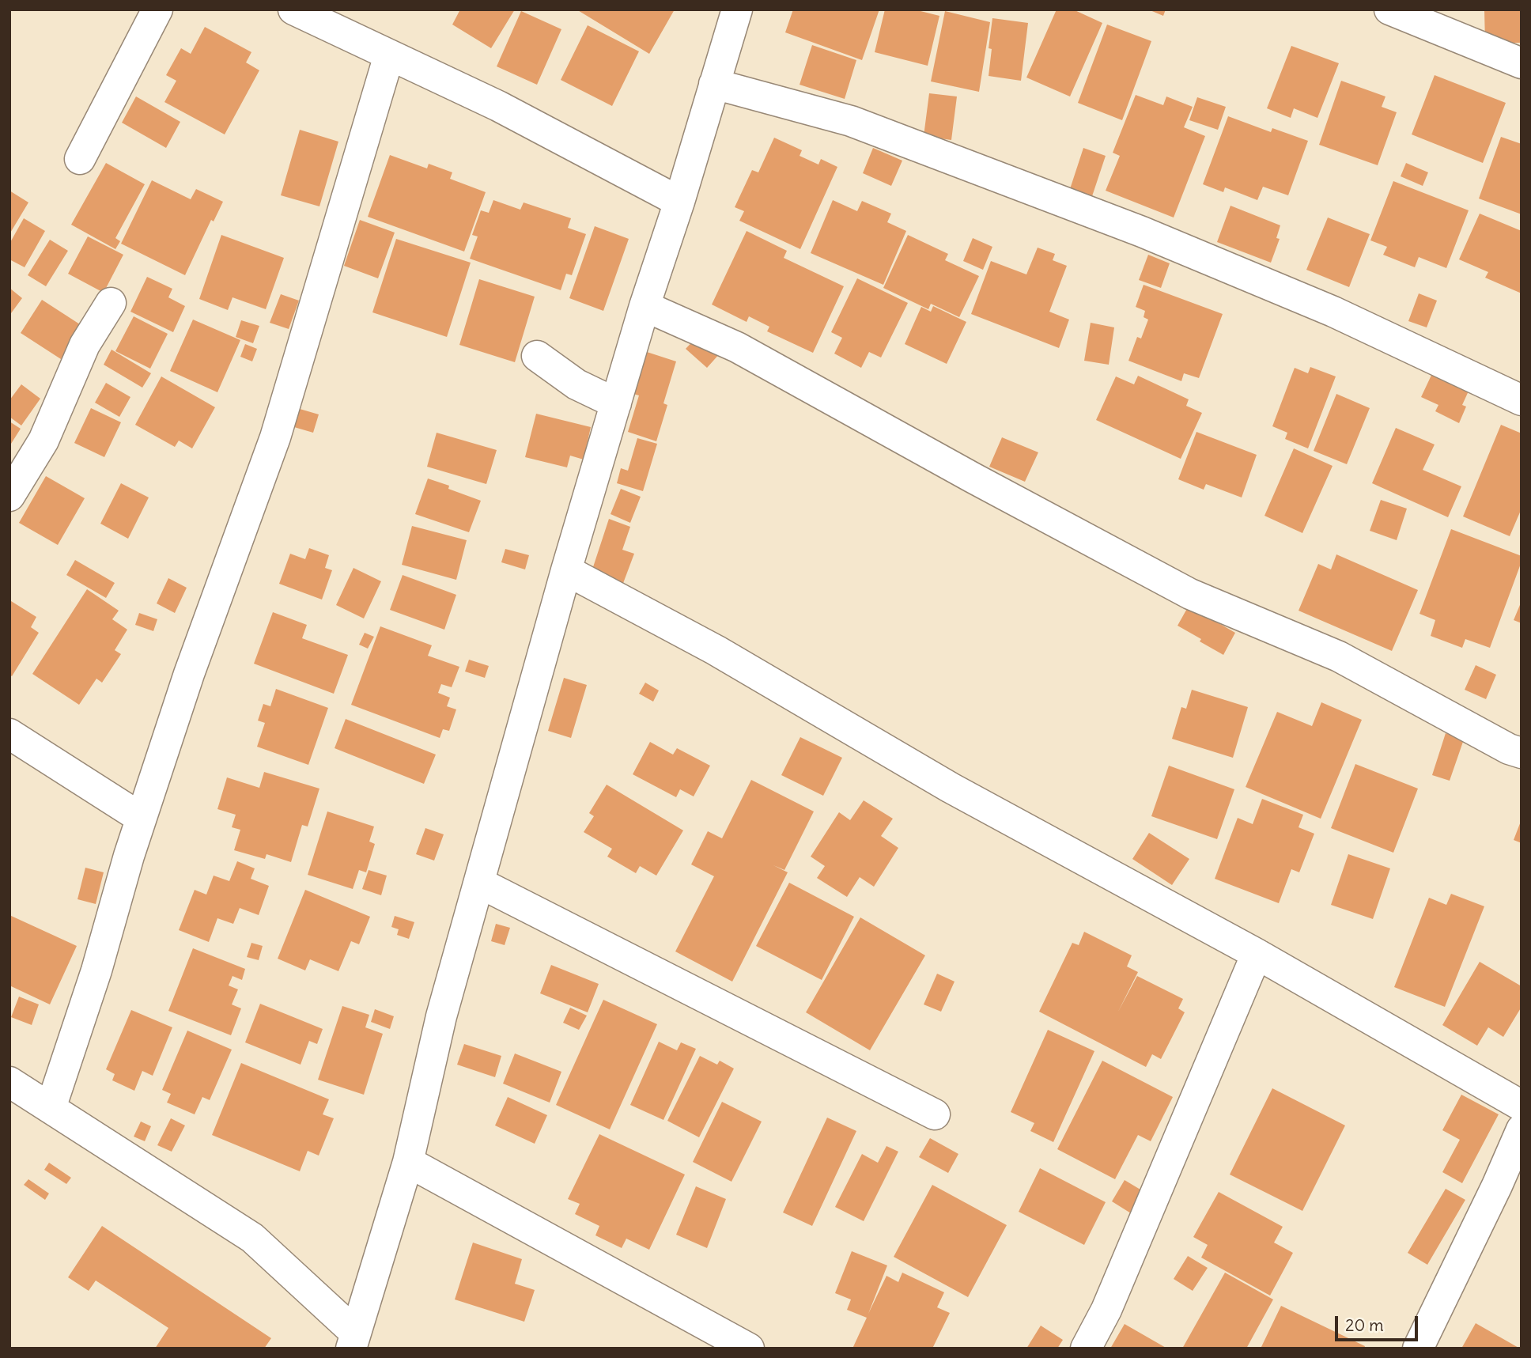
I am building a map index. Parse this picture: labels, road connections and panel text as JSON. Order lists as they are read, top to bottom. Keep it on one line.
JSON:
{"scale_bar":"20 m"}
